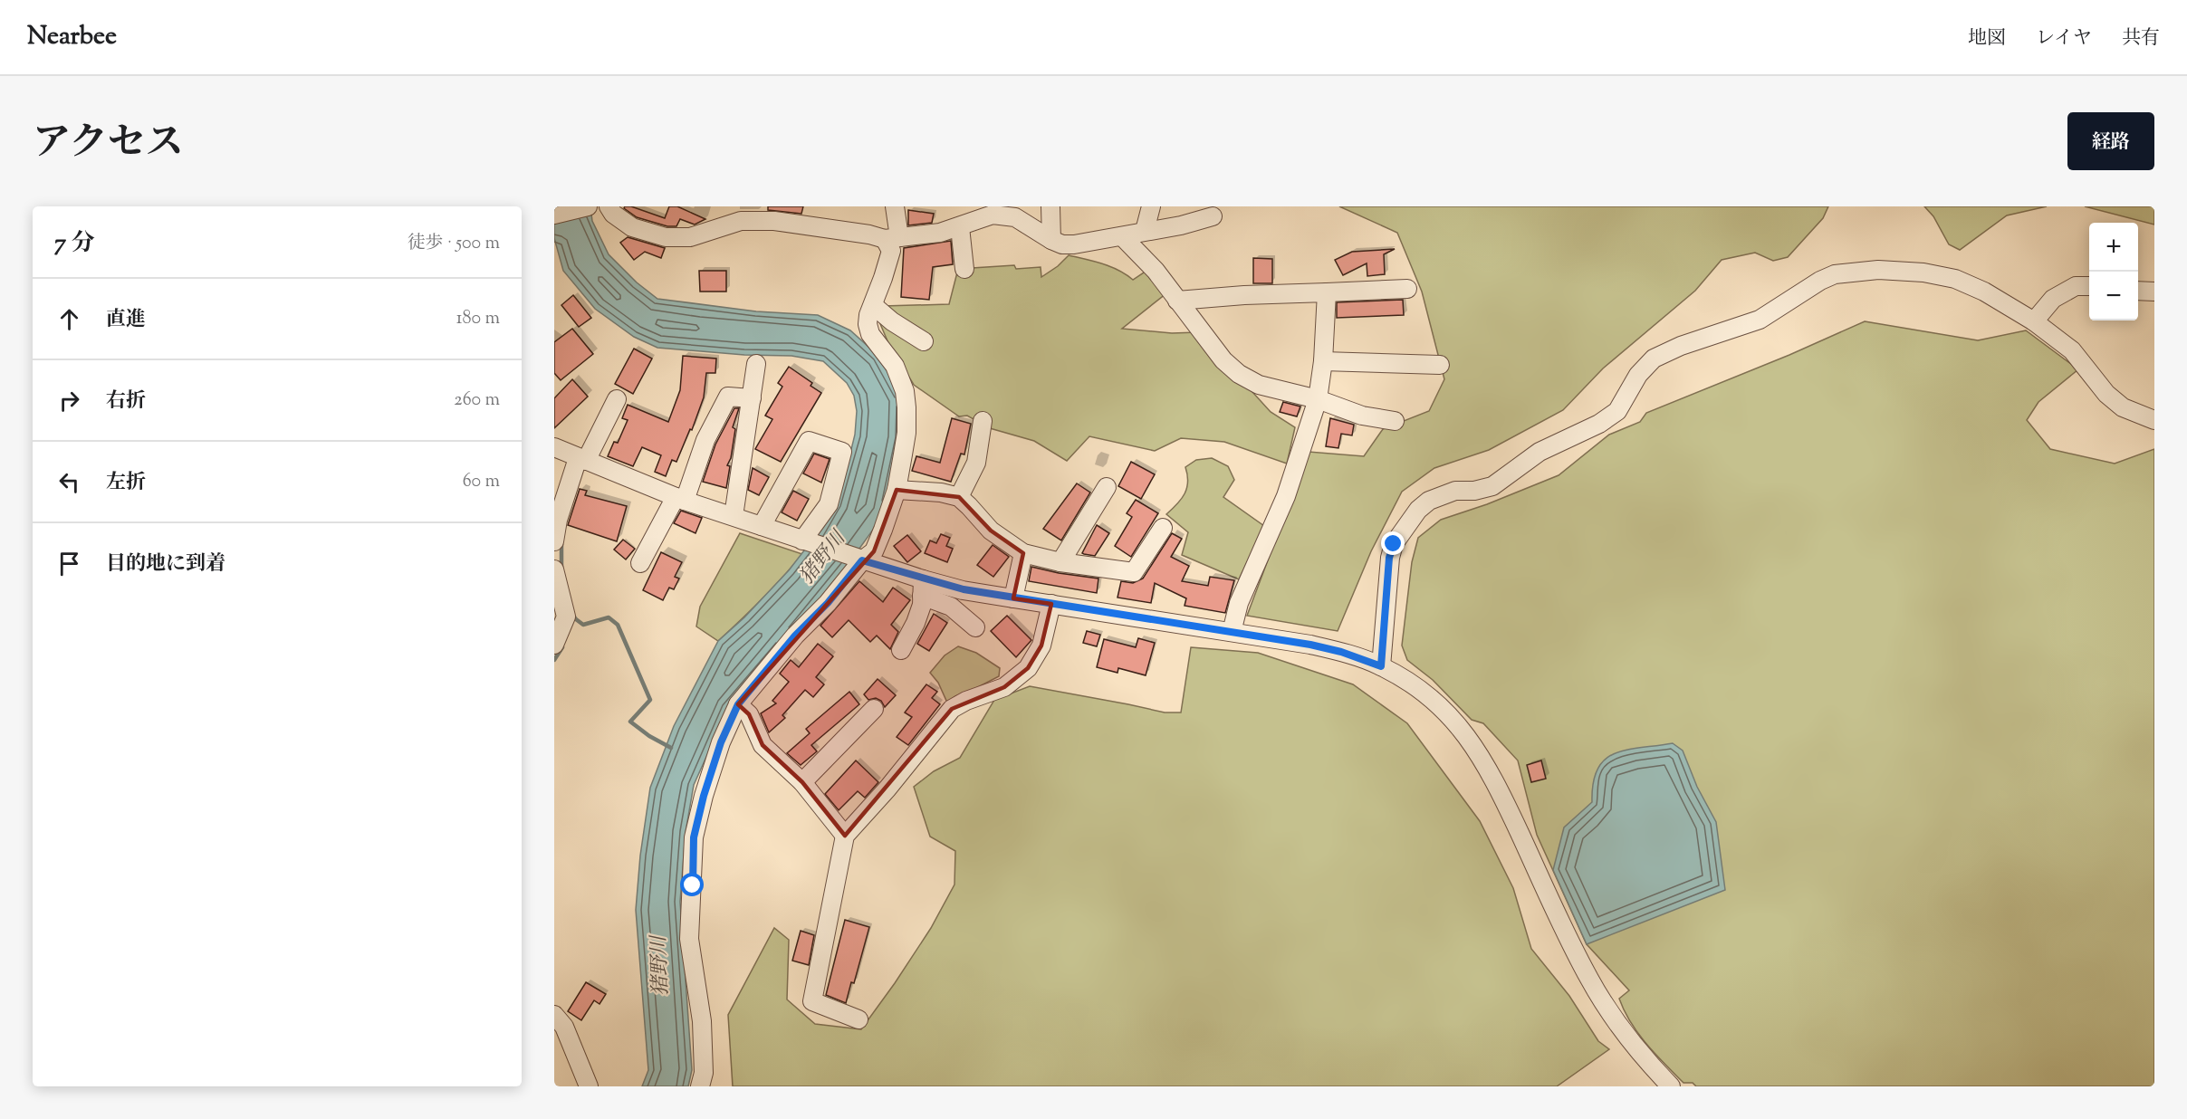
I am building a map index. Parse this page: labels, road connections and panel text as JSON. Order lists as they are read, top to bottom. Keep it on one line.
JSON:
{"water":["猪野川"],"page":{"header":"Nearbee","nav":["地図","レイヤ","共有"],"title":"アクセス","buttons":"経路","heading":["7 分","徒歩 · 500 m"],"map_buttons":["+","−"],"list":[["直進","180 m"],["右折","260 m"],["左折","60 m"],"目的地に到着"]}}
